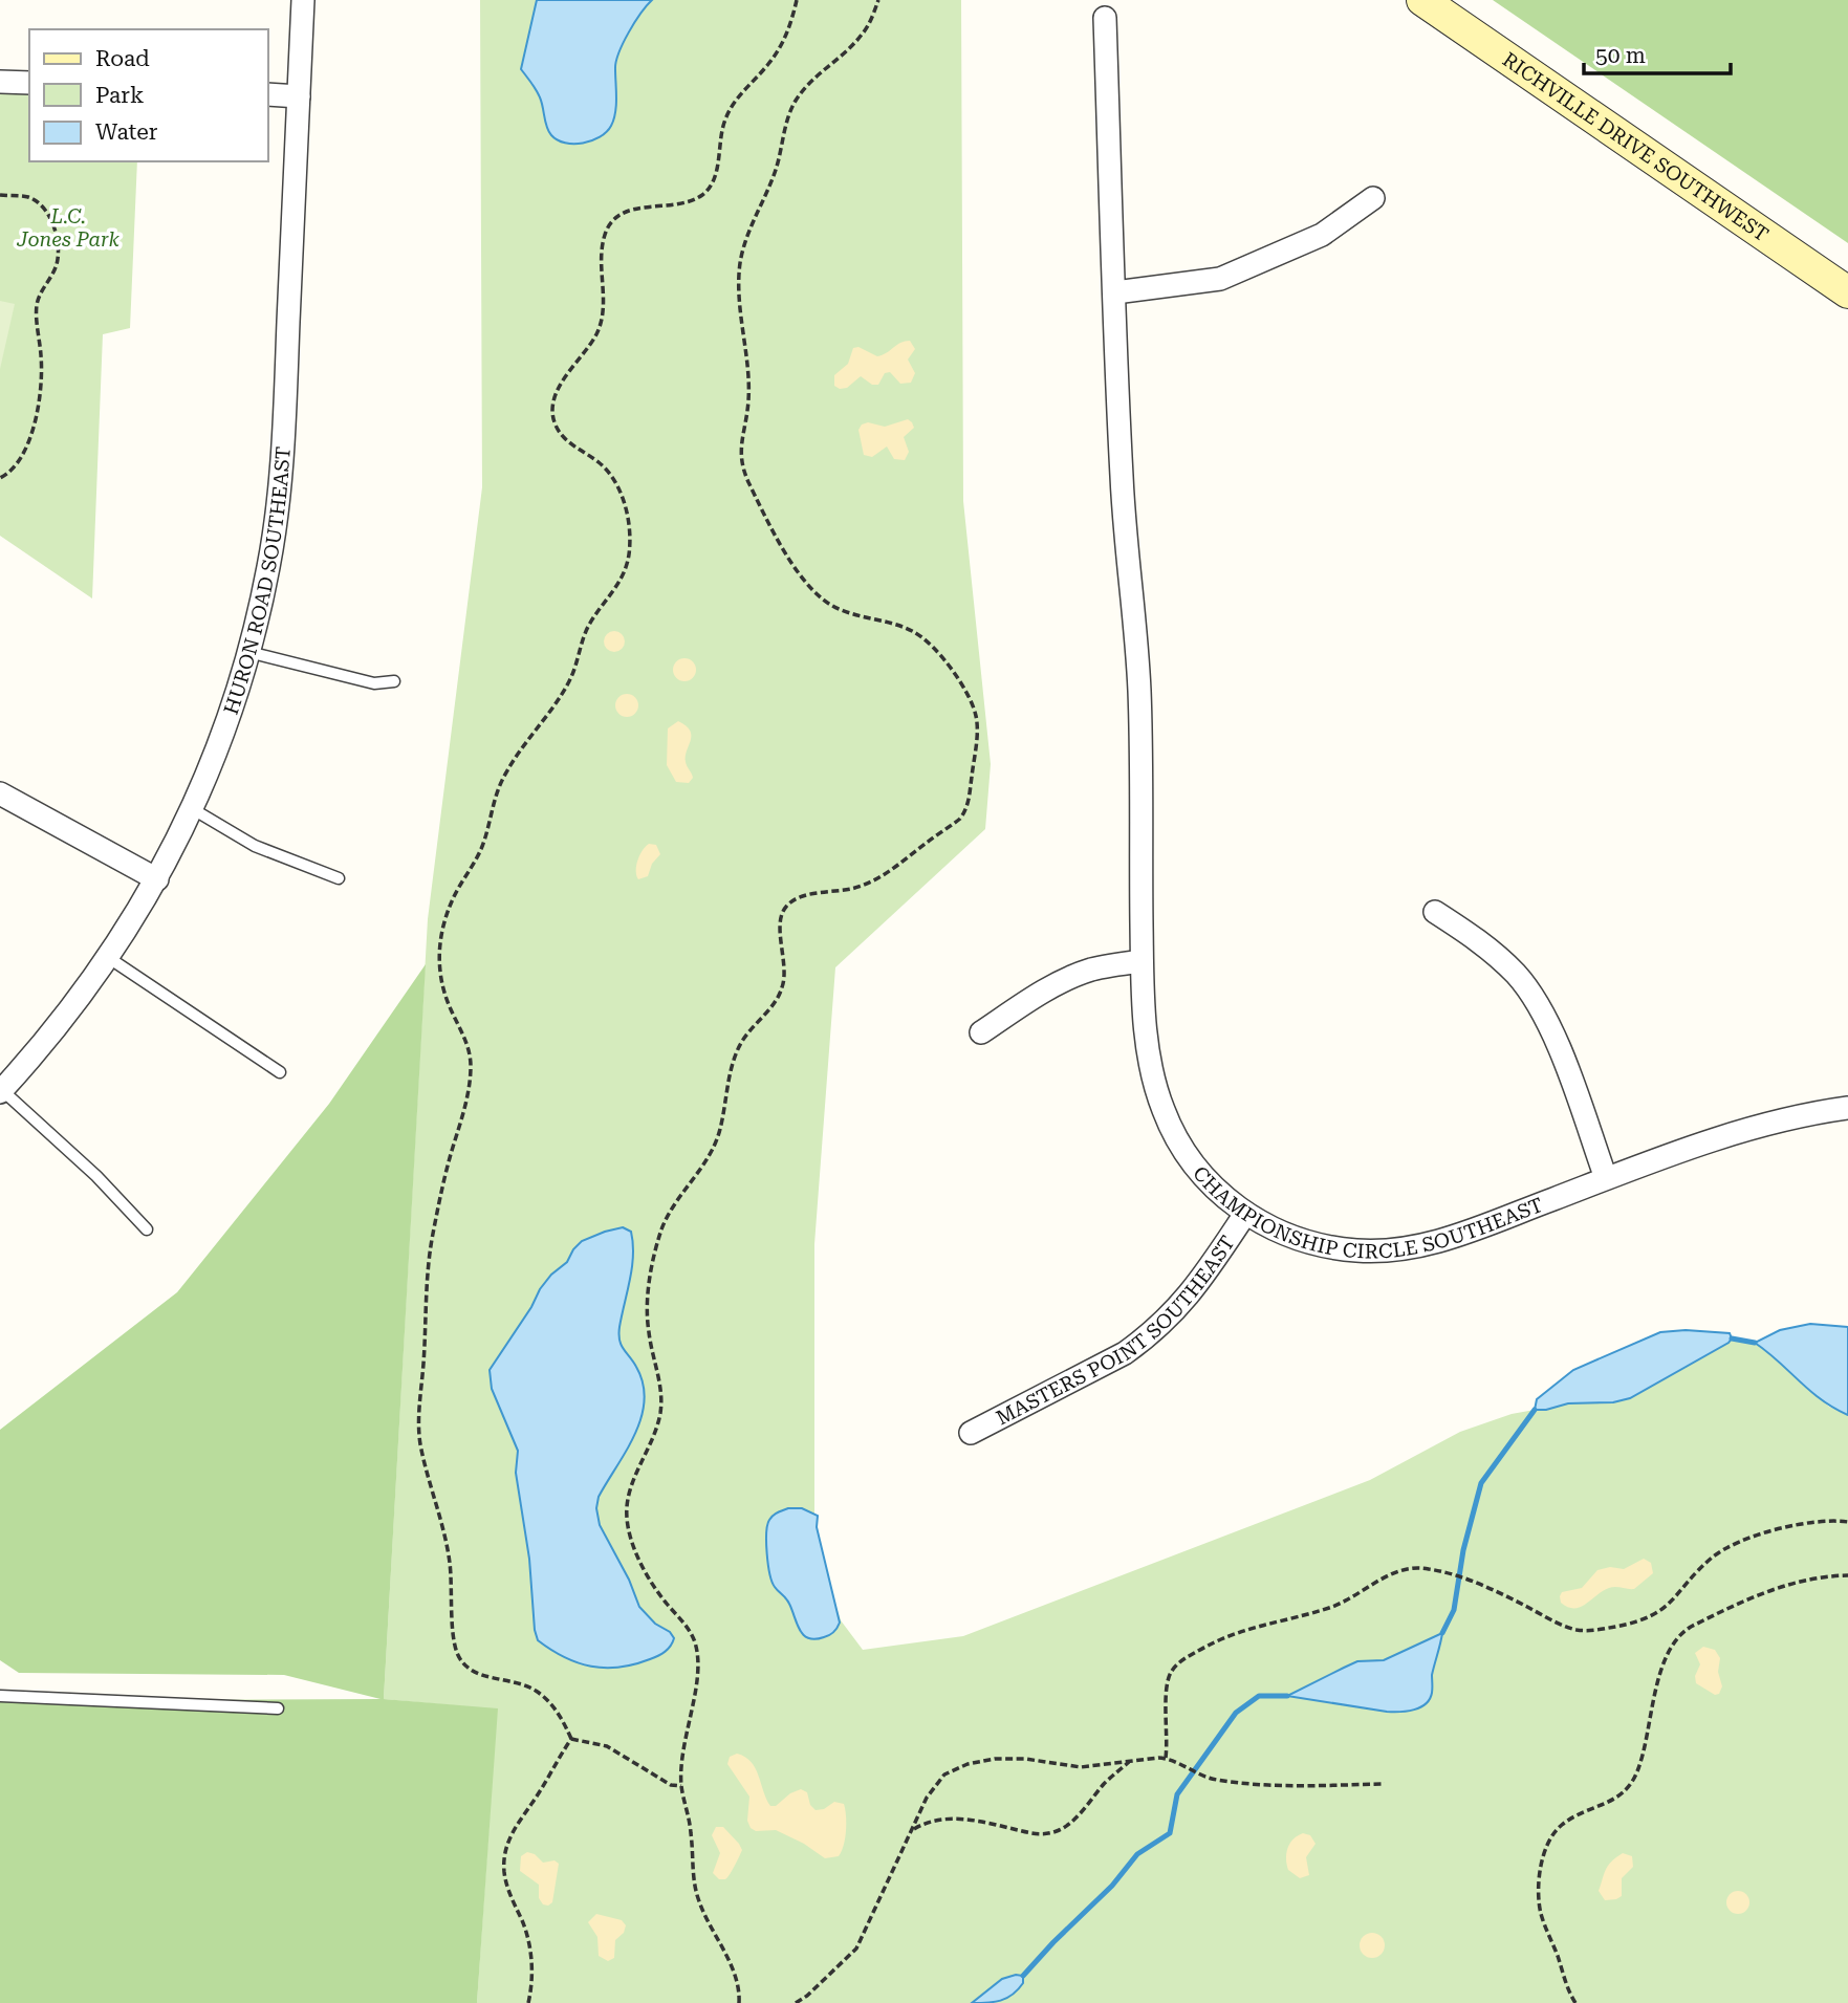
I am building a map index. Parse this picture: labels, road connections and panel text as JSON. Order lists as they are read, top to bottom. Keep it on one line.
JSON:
{"streets":{"main road":["RICHVILLE DRIVE SOUTHWEST"],"street":["HURON ROAD SOUTHEAST","CHAMPIONSHIP CIRCLE SOUTHEAST","MASTERS POINT SOUTHEAST"]},"crossings":[["CHAMPIONSHIP CIRCLE SOUTHEAST","MASTERS POINT SOUTHEAST"]],"parks":["L.C. Jones Park"],"legend":["Road","Park","Water"],"scale_bar":"50 m"}
